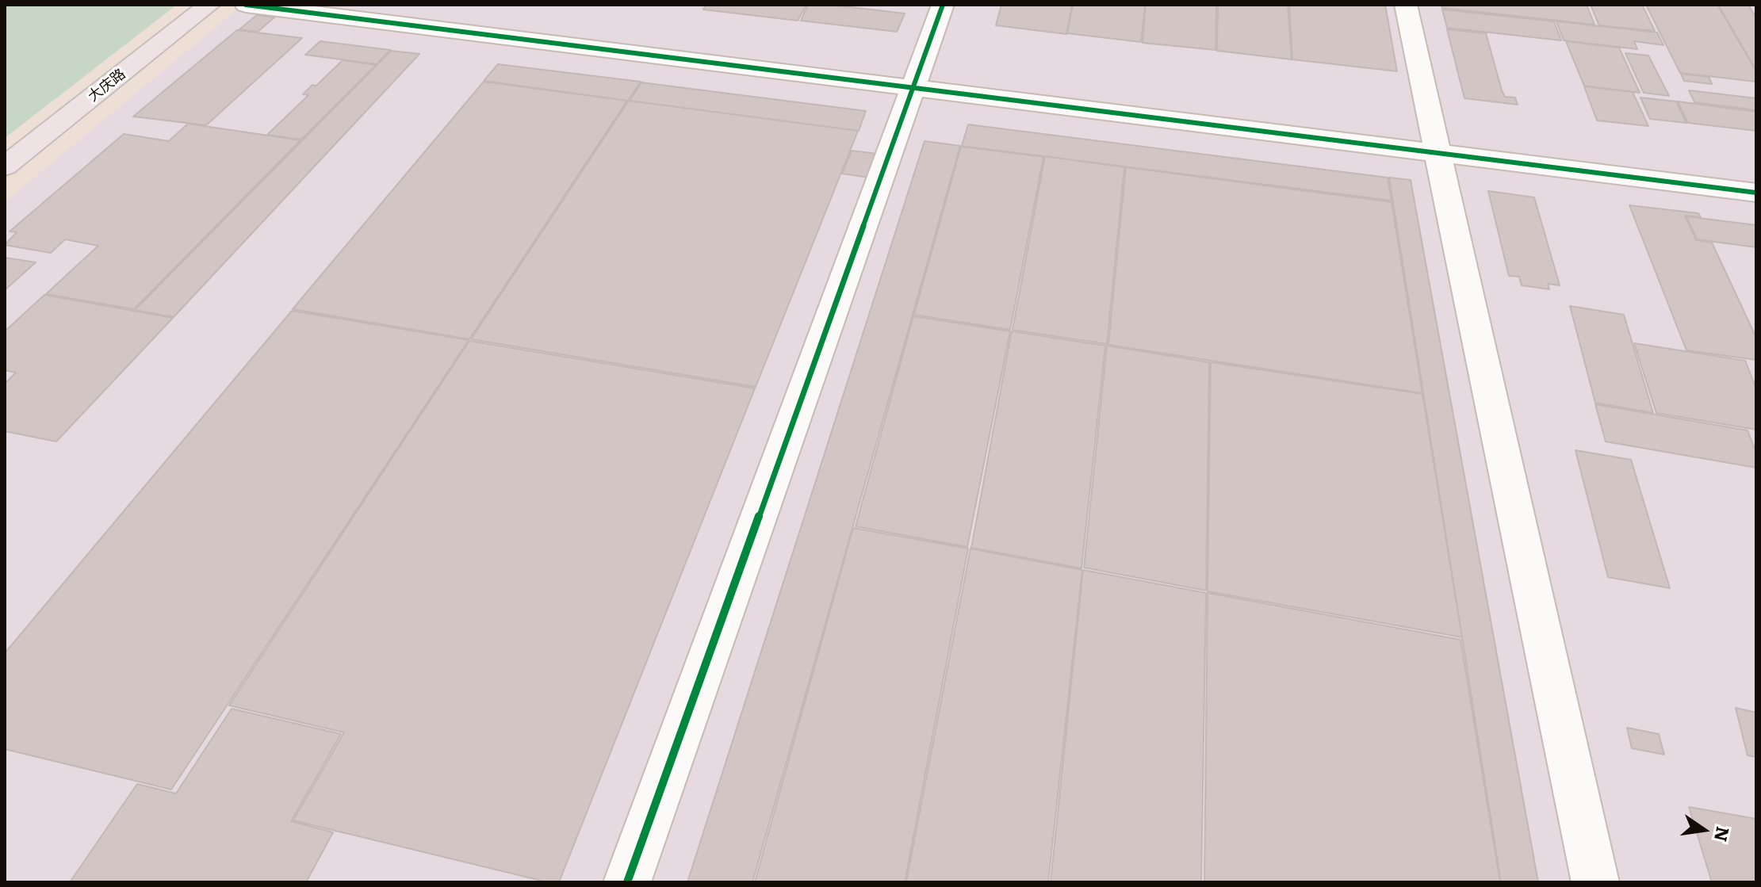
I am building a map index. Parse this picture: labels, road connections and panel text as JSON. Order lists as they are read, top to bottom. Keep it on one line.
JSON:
{"streets":{"main road":["大庆路"]},"north":"right"}
